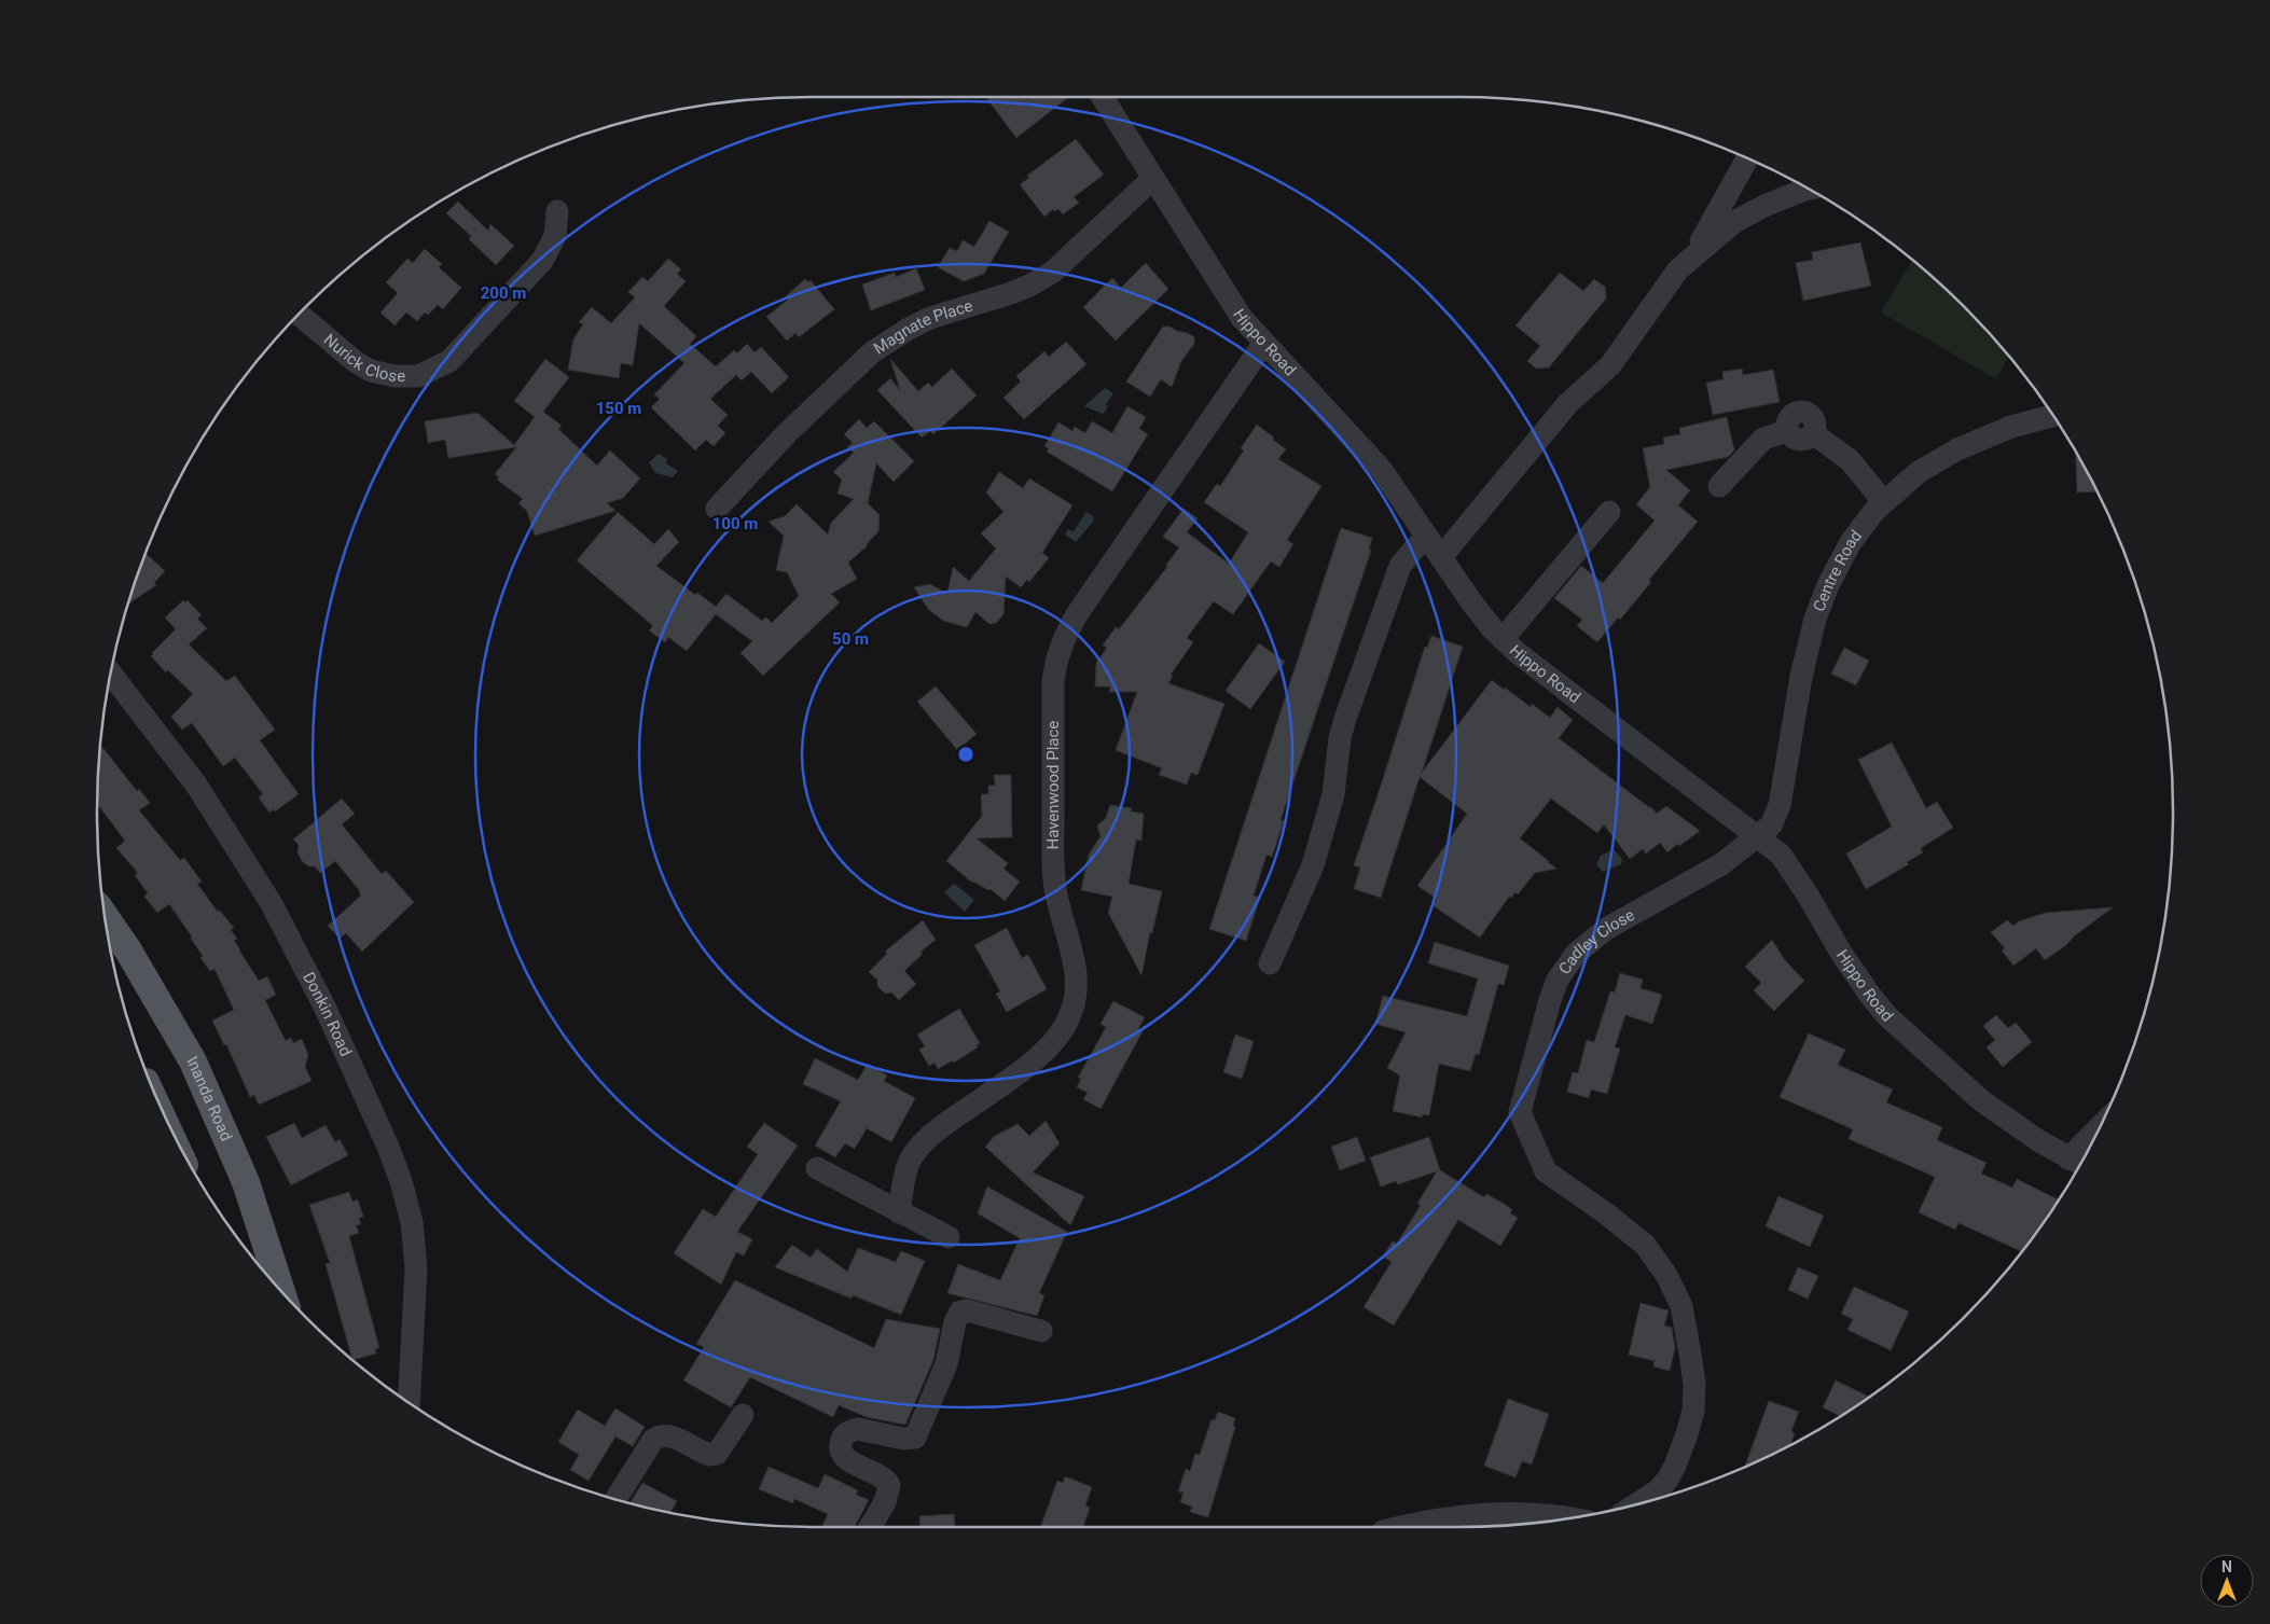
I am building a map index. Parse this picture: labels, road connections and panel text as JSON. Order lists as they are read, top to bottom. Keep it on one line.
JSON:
{"streets":{"main road":["Inanda Road"],"street":["Magnate Place","Hippo Road","Nurick Close","Centre Road","Havenwood Place","Cadley Close","Donkin Road"]},"crossings":[["Magnate Place","Hippo Road"],["Hippo Road","Centre Road"],["Hippo Road","Havenwood Place"],["Hippo Road","Cadley Close"],["Centre Road","Cadley Close"]],"north":"top","rings":["200 m","150 m","100 m","50 m"]}
